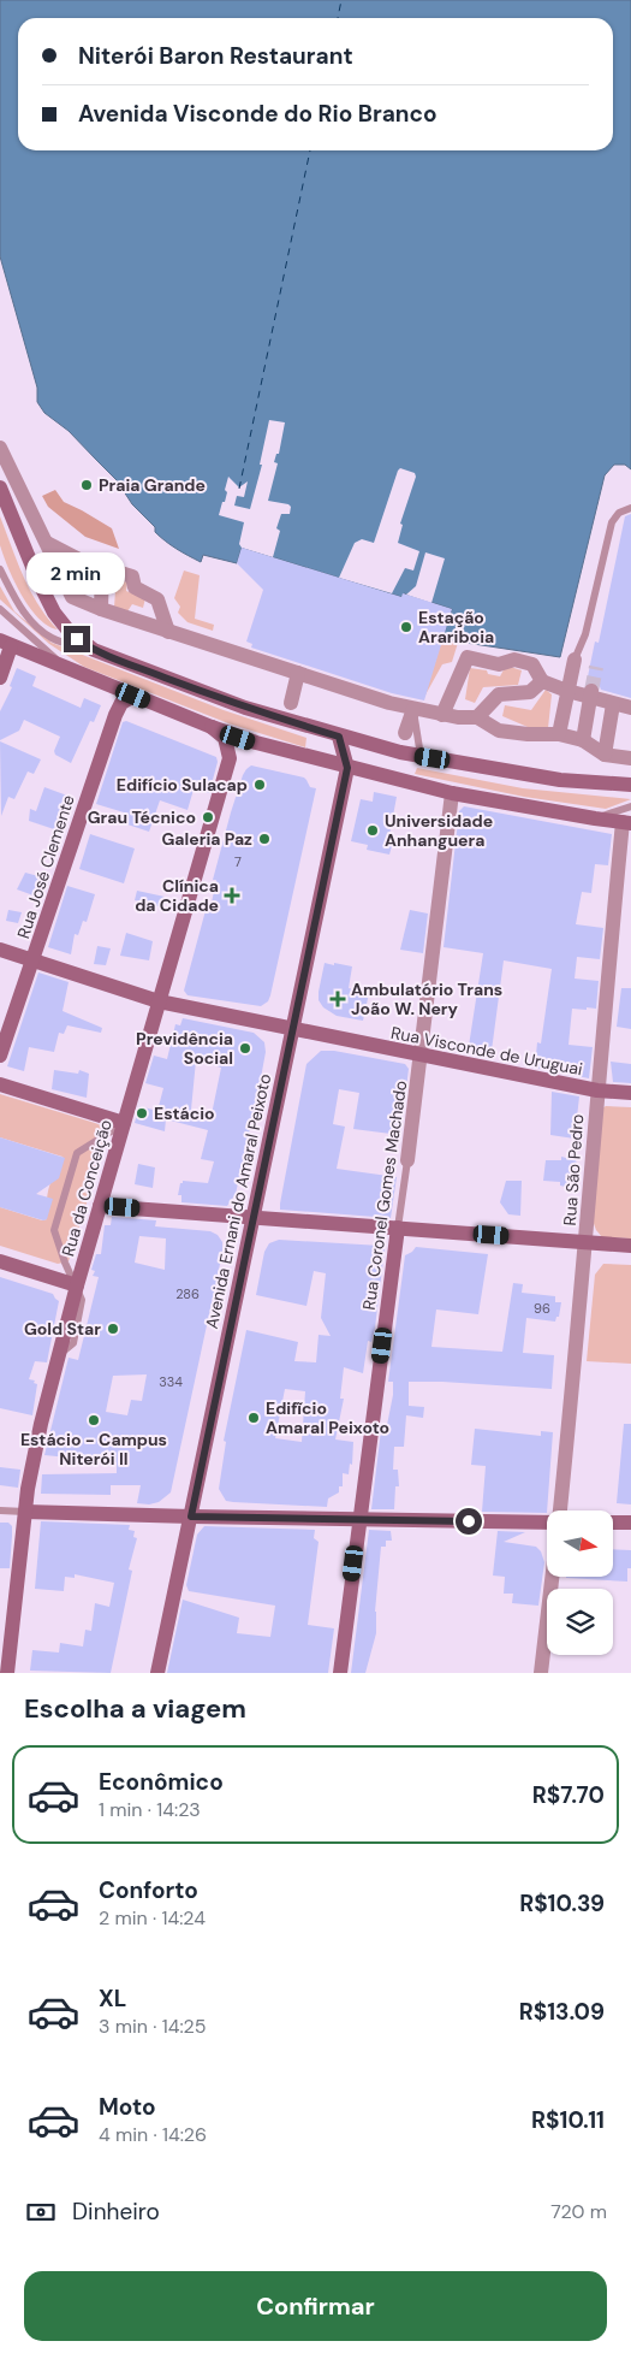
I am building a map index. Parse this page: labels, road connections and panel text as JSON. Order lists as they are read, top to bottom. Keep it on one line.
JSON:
{"streets":{"main road":["Rua José Clemente","Rua Visconde de Uruguai","Rua da Conceição","Rua Coronel Gomes Machado","Avenida Ernani do Amaral Peixoto"],"street":["Rua São Pedro"]},"crossings":[["Rua José Clemente","Rua Visconde de Uruguai"],["Rua Visconde de Uruguai","Rua São Pedro"],["Rua Visconde de Uruguai","Rua da Conceição"],["Rua Visconde de Uruguai","Rua Coronel Gomes Machado"],["Rua Visconde de Uruguai","Avenida Ernani do Amaral Peixoto"]],"places":{"other":["Praia Grande","Estação Arariboia","Edifício Sulacap","Grau Técnico","Universidade Anhanguera","Galeria Paz","Previdência Social","Estácio","Gold Star","Edifĩcio Amaral Peixoto","Estácio - Campus Niterói II"],"health":["Clínica da Cidade","Ambulatório Trans João W. Nery"]},"house_numbers":["7","286","96","334"],"north":"right","page":{"banner":["Niterói Baron Restaurant","Avenida Visconde do Rio Branco"],"bubble":"2 min","heading":"Escolha a viagem","list":[{"name":"Econômico","note":"1 min · 14:23","value":"R$7.70"},{"name":"Conforto","note":"2 min · 14:24","value":"R$10.39"},{"name":"XL","note":"3 min · 14:25","value":"R$13.09"},{"name":"Moto","note":"4 min · 14:26","value":"R$10.11"}],"pay":["Dinheiro","720 m"],"buttons":"Confirmar"}}
